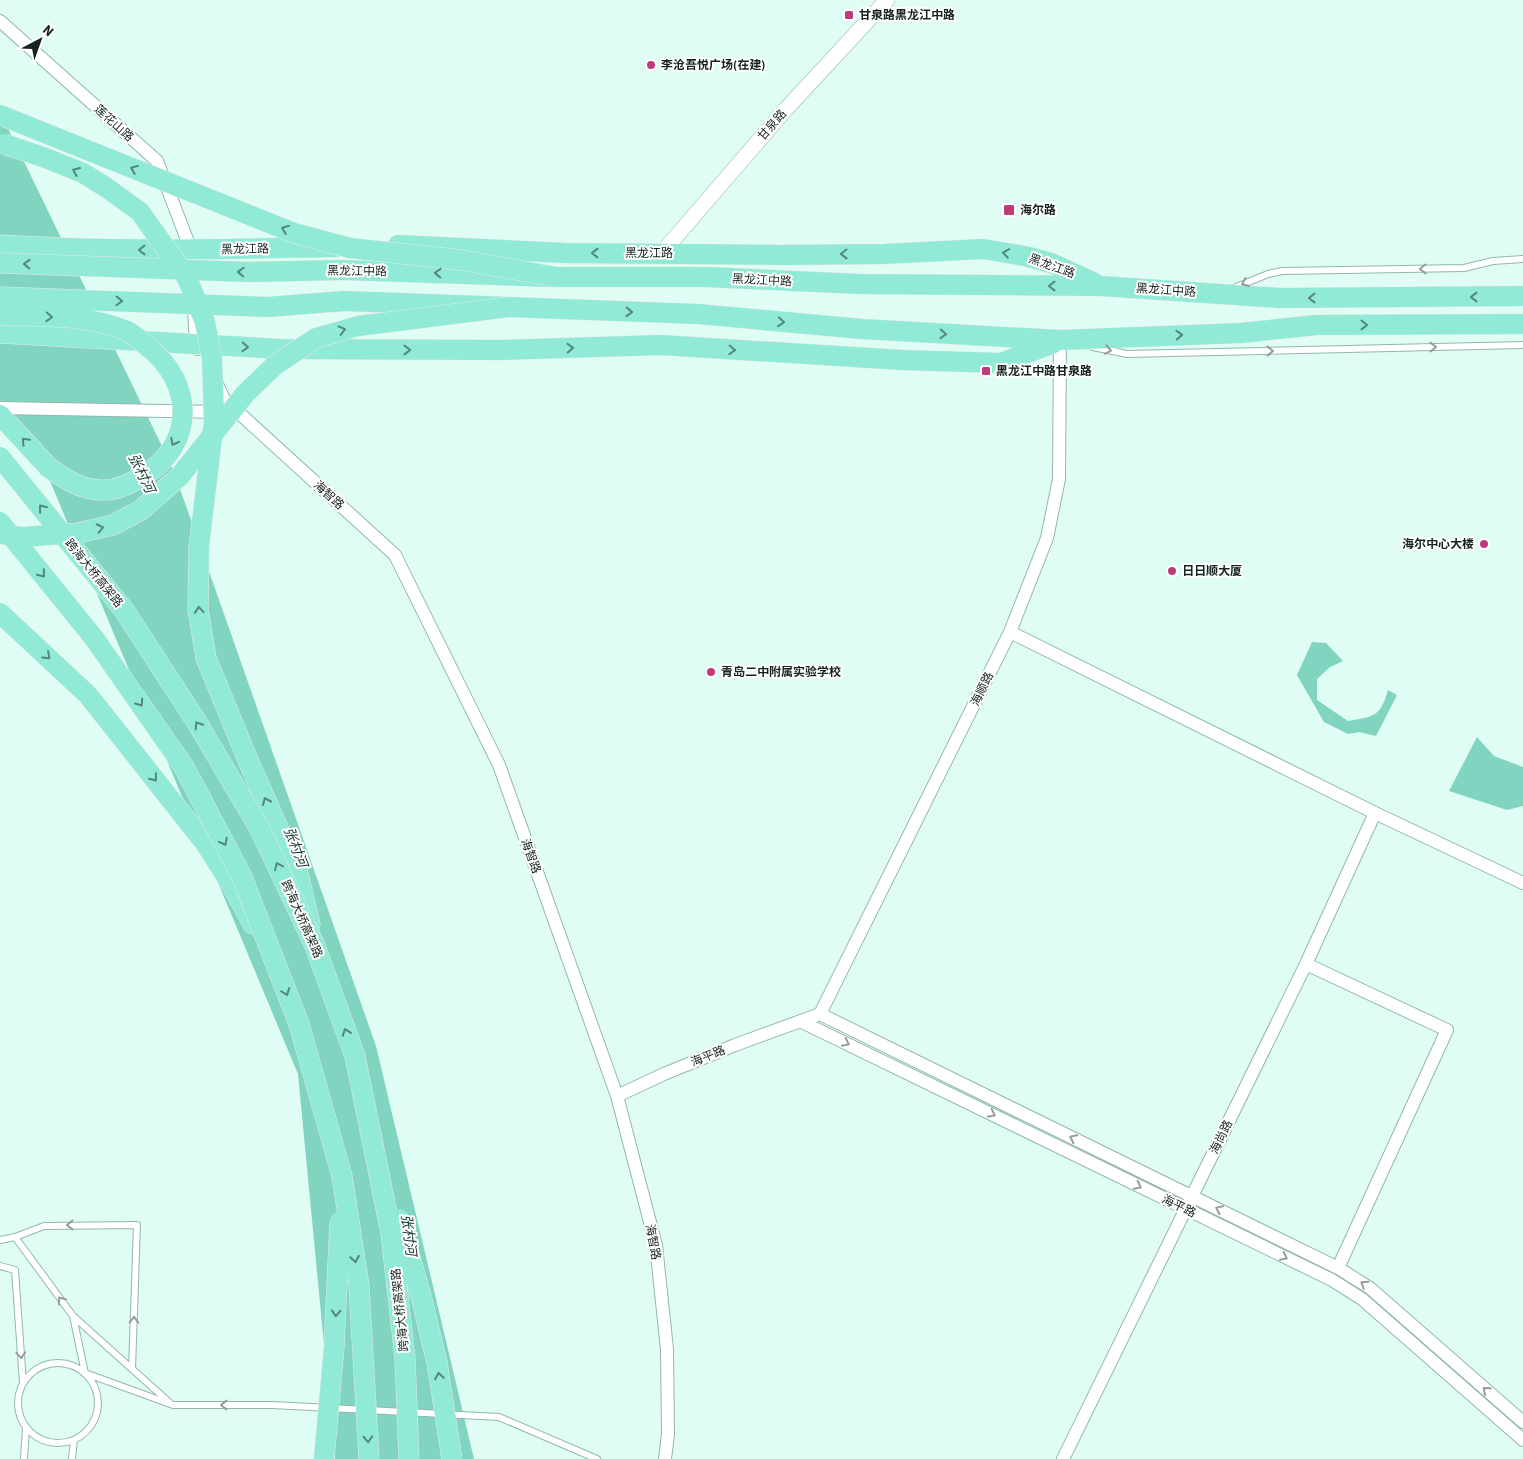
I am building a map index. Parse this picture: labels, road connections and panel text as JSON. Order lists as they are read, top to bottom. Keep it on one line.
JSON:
{"streets":{"highway":["黑龙江路","黑龙江中路","跨海大桥高架路"],"street":["莲花山路","甘泉路","海智路","海顺路","海平路","海尚路"]},"crossings":[["莲花山路","黑龙江路"],["莲花山路","海智路"],["甘泉路","黑龙江路"],["黑龙江路","黑龙江中路"],["海智路","海平路"],["海顺路","海平路"],["海平路","海尚路"]],"water":["张村河"],"places":{"transit":["甘泉路黑龙江中路","海尔路","黑龙江中路甘泉路"],"other":["李沧吾悦广场(在建)","海尔中心大楼","日日顺大厦","青岛二中附属实验学校"]},"north":"top right"}
